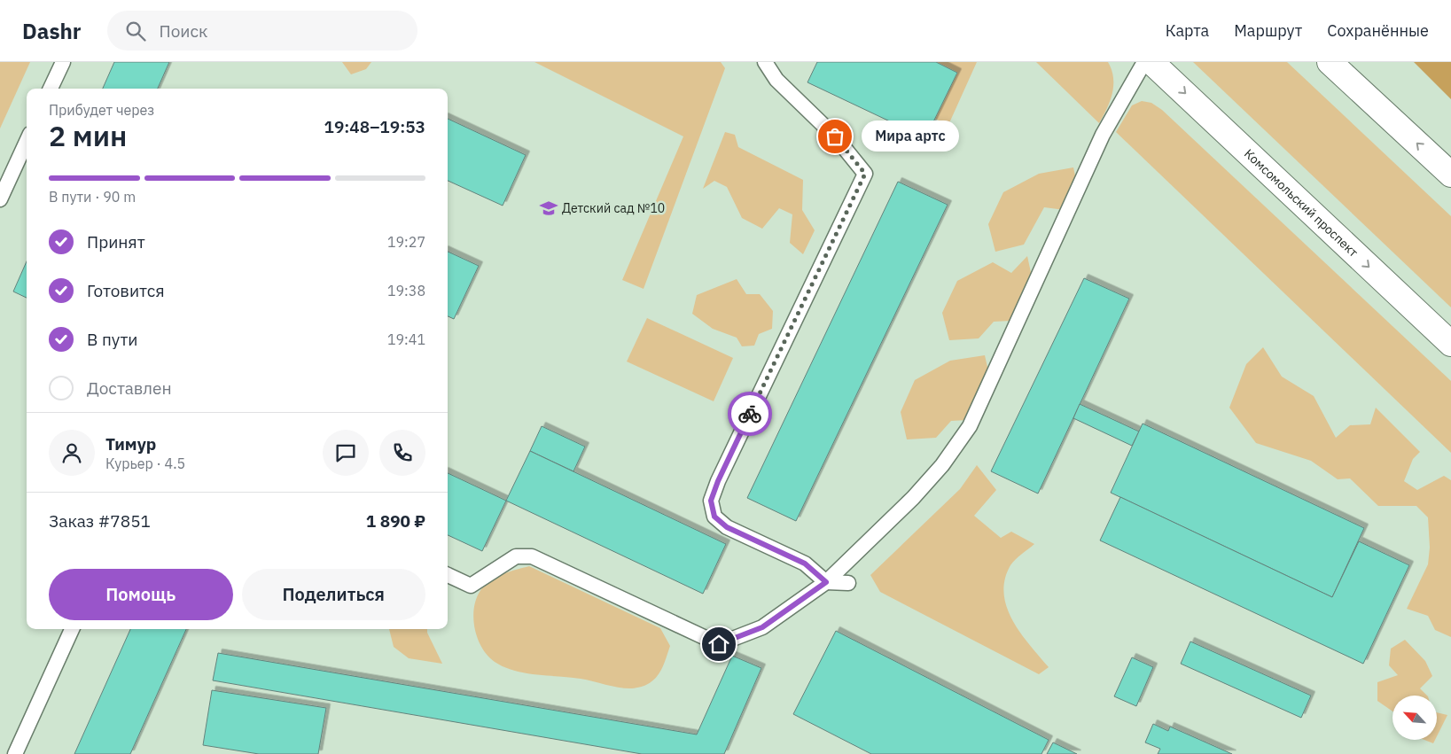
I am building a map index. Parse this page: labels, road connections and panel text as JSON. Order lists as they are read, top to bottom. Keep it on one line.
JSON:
{"streets":{"main road":["Комсомольский проспект"]},"places":{"other":["Мира артс"],"school or university":["Детский сад №10"]},"north":"top left","page":{"header":"Dashr","search":"Поиск","nav":["Карта","Маршрут","Сохранённые"],"heading":["2 мин","Прибудет через","19:48–19:53"],"panel":["Тимур","Курьер · 4.5","Заказ #7851","1 890 ₽"],"bubble":"Мира артс","bar":"В пути · 90 m","list":[["Принят","19:27"],["Готовится","19:38"],["В пути","19:41"],"Доставлен"],"buttons":["Помощь","Поделиться"]}}
